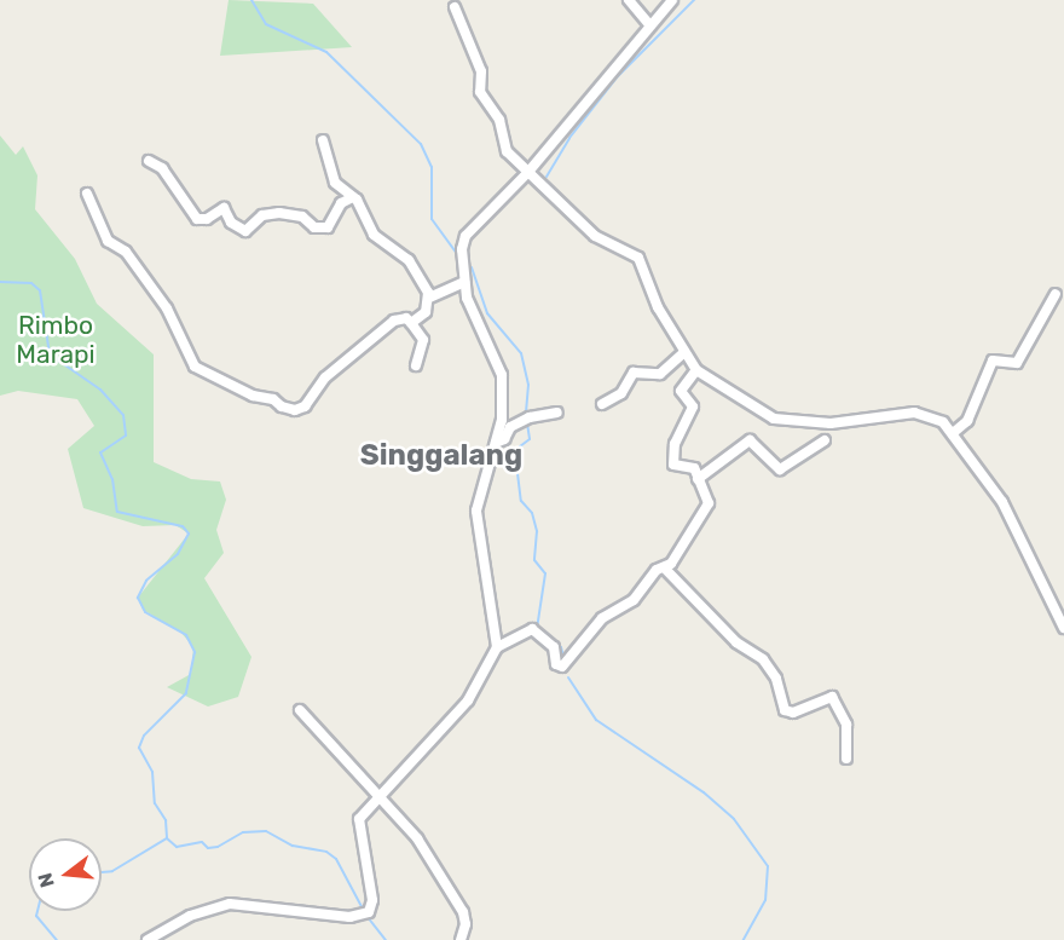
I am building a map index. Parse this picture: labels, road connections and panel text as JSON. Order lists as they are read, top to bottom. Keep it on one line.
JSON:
{"districts":["Singgalang"],"parks":["Rimbo Marapi"],"north":"left"}
